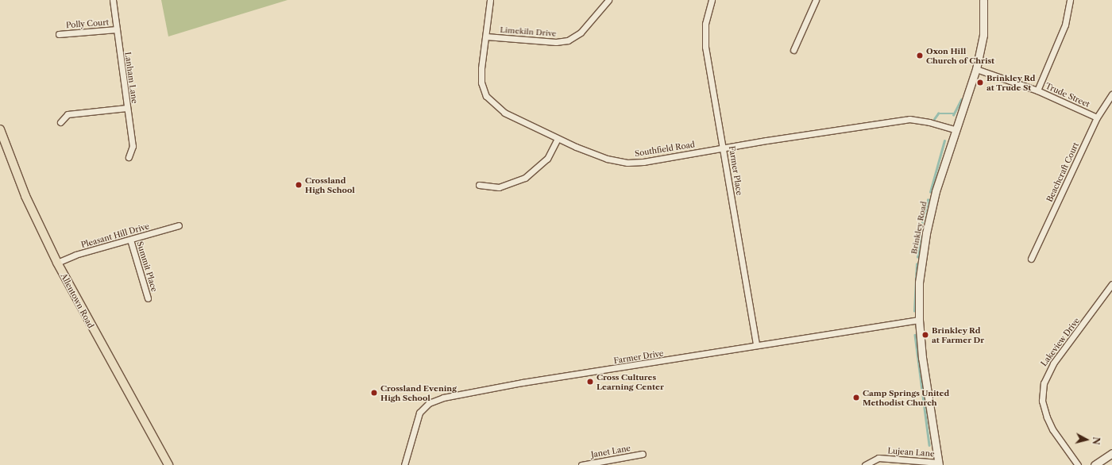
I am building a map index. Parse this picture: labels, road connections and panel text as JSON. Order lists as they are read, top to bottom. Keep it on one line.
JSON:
{"streets":{"main road":["Brinkley Road","Allentown Road"],"street":["Polly Court","Limekiln Drive","Lanham Lane","Trude Street","Southfield Road","Farmer Place","Beachcraft Court","Pleasant Hill Drive","Summit Place","Lakeview Drive","Farmer Drive","Janet Lane","Lujean Lane"]},"crossings":[["Polly Court","Lanham Lane"],["Limekiln Drive","Southfield Road"],["Trude Street","Beachcraft Court"],["Trude Street","Brinkley Road"],["Southfield Road","Farmer Place"],["Southfield Road","Brinkley Road"],["Farmer Place","Farmer Drive"],["Brinkley Road","Farmer Drive"],["Brinkley Road","Lujean Lane"],["Pleasant Hill Drive","Summit Place"],["Pleasant Hill Drive","Allentown Road"]],"places":["Oxon Hill Church of Christ","Brinkley Rd at Trude St","Crossland High School","Brinkley Rd at Farmer Dr","Cross Cultures Learning Center","Crossland Evening High School","Camp Springs United Methodist Church"],"north":"right"}
